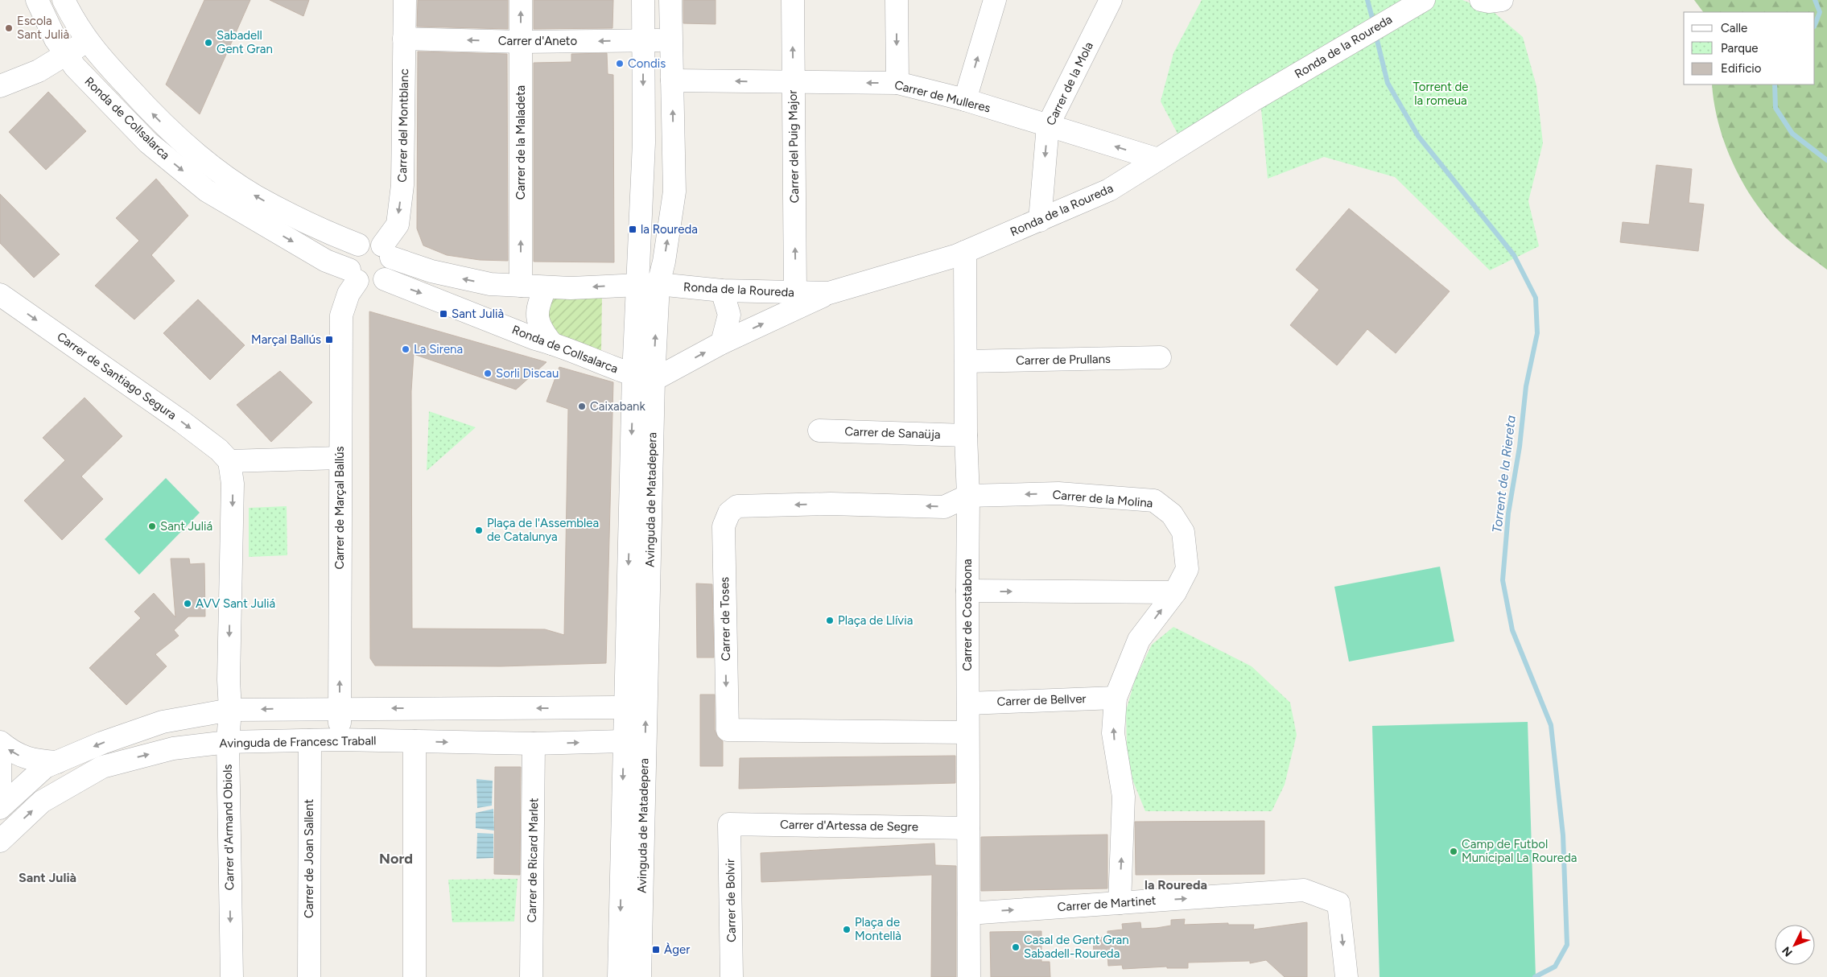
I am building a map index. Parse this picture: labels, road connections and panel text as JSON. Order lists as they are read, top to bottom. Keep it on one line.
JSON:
{"streets":{"street":["Carrer d'Aneto","Ronda de la Roureda","Carrer de la Mola","Carrer de Mulleres","Ronda de Collsalarca","Carrer del Montblanc","Carrer de la Maladeta","Carrer del Puig Major","Carrer de Prullans","Carrer de Santiago Segura","Carrer de Sanaüja","Carrer de la Molina","Avinguda de Matadepera","Carrer de Marçal Ballús","Carrer de Costabona","Carrer de Toses","Carrer de Bellver","Avinguda de Francesc Traball","Carrer d'Artessa de Segre","Carrer d'Armand Obiols","Carrer de Joan Sallent","Carrer de Ricard Marlet","Carrer de Bolvir","Carrer de Martinet"]},"crossings":[["Carrer d'Aneto","Carrer del Montblanc"],["Carrer d'Aneto","Carrer de la Maladeta"],["Carrer d'Aneto","Avinguda de Matadepera"],["Ronda de la Roureda","Carrer de la Mola"],["Ronda de la Roureda","Carrer de Mulleres"],["Ronda de la Roureda","Carrer del Puig Major"],["Ronda de la Roureda","Avinguda de Matadepera"],["Ronda de la Roureda","Carrer de Costabona"],["Carrer de la Mola","Carrer de Mulleres"],["Carrer de Mulleres","Carrer del Puig Major"],["Carrer de Mulleres","Avinguda de Matadepera"],["Ronda de Collsalarca","Carrer del Montblanc"],["Ronda de Collsalarca","Avinguda de Matadepera"],["Ronda de Collsalarca","Carrer de Marçal Ballús"],["Carrer del Montblanc","Carrer de Marçal Ballús"],["Carrer de Prullans","Carrer de Costabona"],["Carrer de Santiago Segura","Carrer d'Armand Obiols"],["Carrer de Sanaüja","Carrer de Costabona"],["Carrer de la Molina","Carrer de Costabona"],["Carrer de la Molina","Carrer de Toses"],["Carrer de la Molina","Carrer de Bellver"],["Carrer de la Molina","Carrer de Martinet"],["Avinguda de Matadepera","Avinguda de Francesc Traball"],["Carrer de Marçal Ballús","Avinguda de Francesc Traball"],["Carrer de Costabona","Carrer de Toses"],["Carrer de Costabona","Carrer de Bellver"],["Carrer de Costabona","Carrer d'Artessa de Segre"],["Carrer de Costabona","Carrer de Martinet"],["Avinguda de Francesc Traball","Carrer d'Armand Obiols"],["Avinguda de Francesc Traball","Carrer de Joan Sallent"],["Avinguda de Francesc Traball","Carrer de Ricard Marlet"],["Carrer d'Artessa de Segre","Carrer de Bolvir"]],"one_way":["Carrer d'Aneto","Carrer de la Mola","Carrer de Mulleres","Carrer del Montblanc","Carrer de la Maladeta","Carrer de Santiago Segura","Carrer de Marçal Ballús","Carrer de Martinet"],"districts":["Nord","Sant Julià","la Roureda"],"water":["Torrent de la Riereta"],"parks":["Torrent de la romeua"],"places":{"other":["Escola Sant Julià","Sabadell Gent Gran","Condis","La Sirena","Sorli Discau","Caixabank","Sant Juliá","Plaça de l'Assemblea de Catalunya","AVV Sant Juliá","Plaça de Llívia","Camp de Futbol Municipal La Roureda","Plaça de Montellà","Casal de Gent Gran Sabadell-Roureda"],"transit":["la Roureda","Sant Julià","Marçal Ballús","Àger"]},"legend":["Calle","Parque","Edificio"],"north":"bottom left"}
